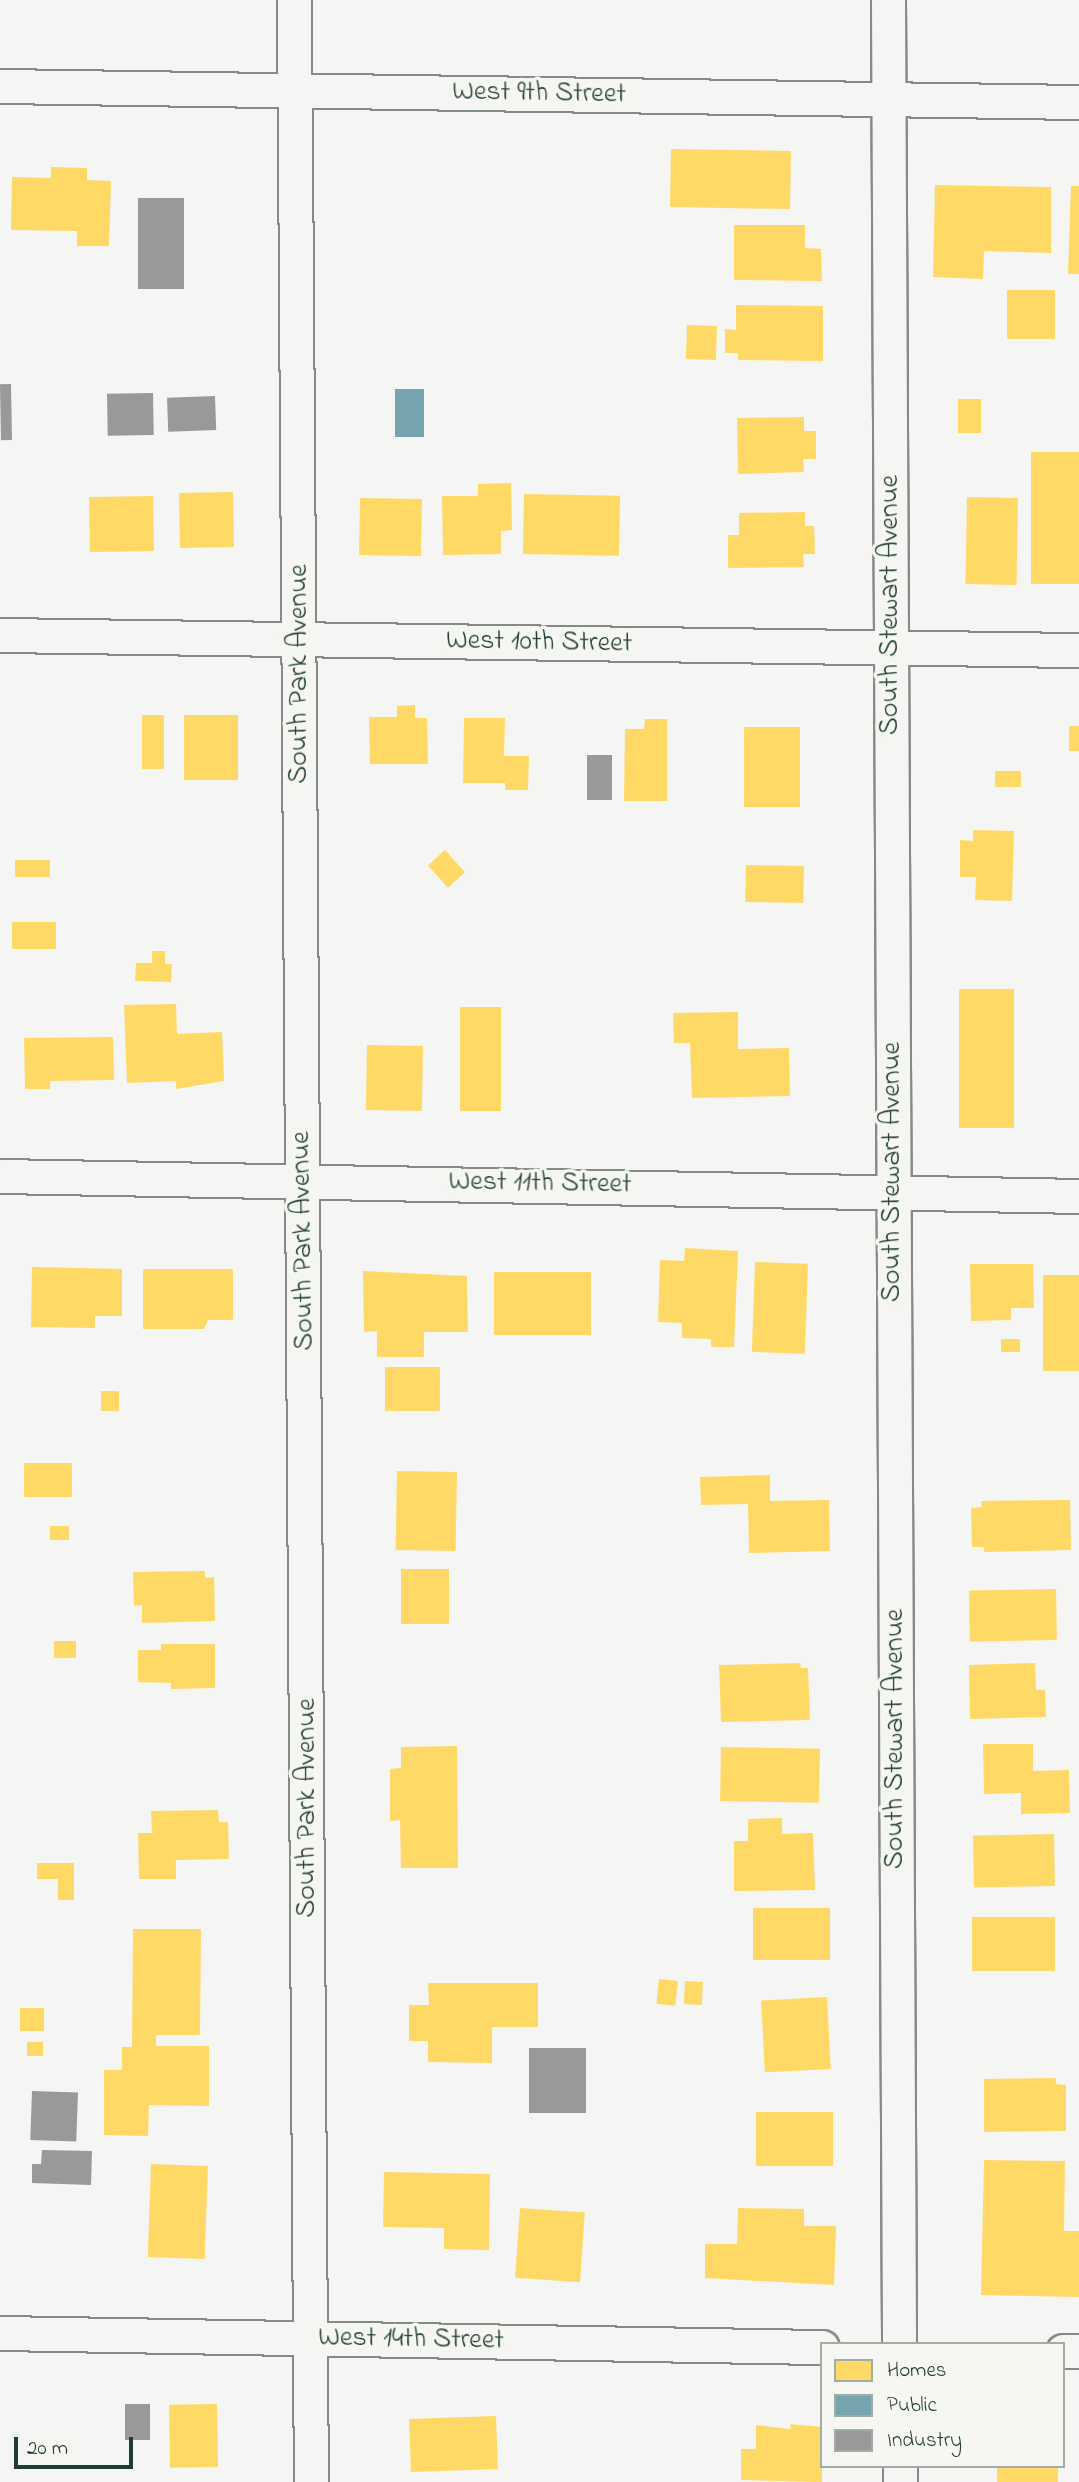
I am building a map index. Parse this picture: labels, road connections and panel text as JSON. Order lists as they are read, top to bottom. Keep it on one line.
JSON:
{"streets":{"street":["West 9th Street","South Stewart Avenue","West 10th Street","South Park Avenue","West 11th Street","West 14th Street"]},"crossings":[["West 9th Street","South Stewart Avenue"],["West 9th Street","South Park Avenue"],["South Stewart Avenue","West 10th Street"],["South Stewart Avenue","West 11th Street"],["West 10th Street","South Park Avenue"],["South Park Avenue","West 11th Street"],["South Park Avenue","West 14th Street"]],"legend":["Homes","Public","Industry"],"scale_bar":"20 m"}
